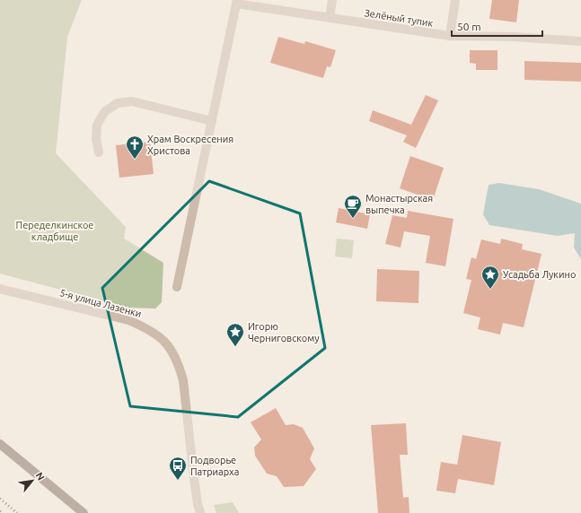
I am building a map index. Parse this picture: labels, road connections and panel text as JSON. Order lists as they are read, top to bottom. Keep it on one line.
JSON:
{"streets":{"street":["Зелёный тупик","5-я улица Лазенки"]},"parks":["Переделкинское кладбище"],"places":{"church":["Храм Воскресения Христова"],"cafe":["Монастырская выпечка"],"place":["Усадьба Лукино","Игорю Черниговскому"],"bus stop":["Подворье Патриарха"]},"scale_bar":"50 m","north":"top right"}
